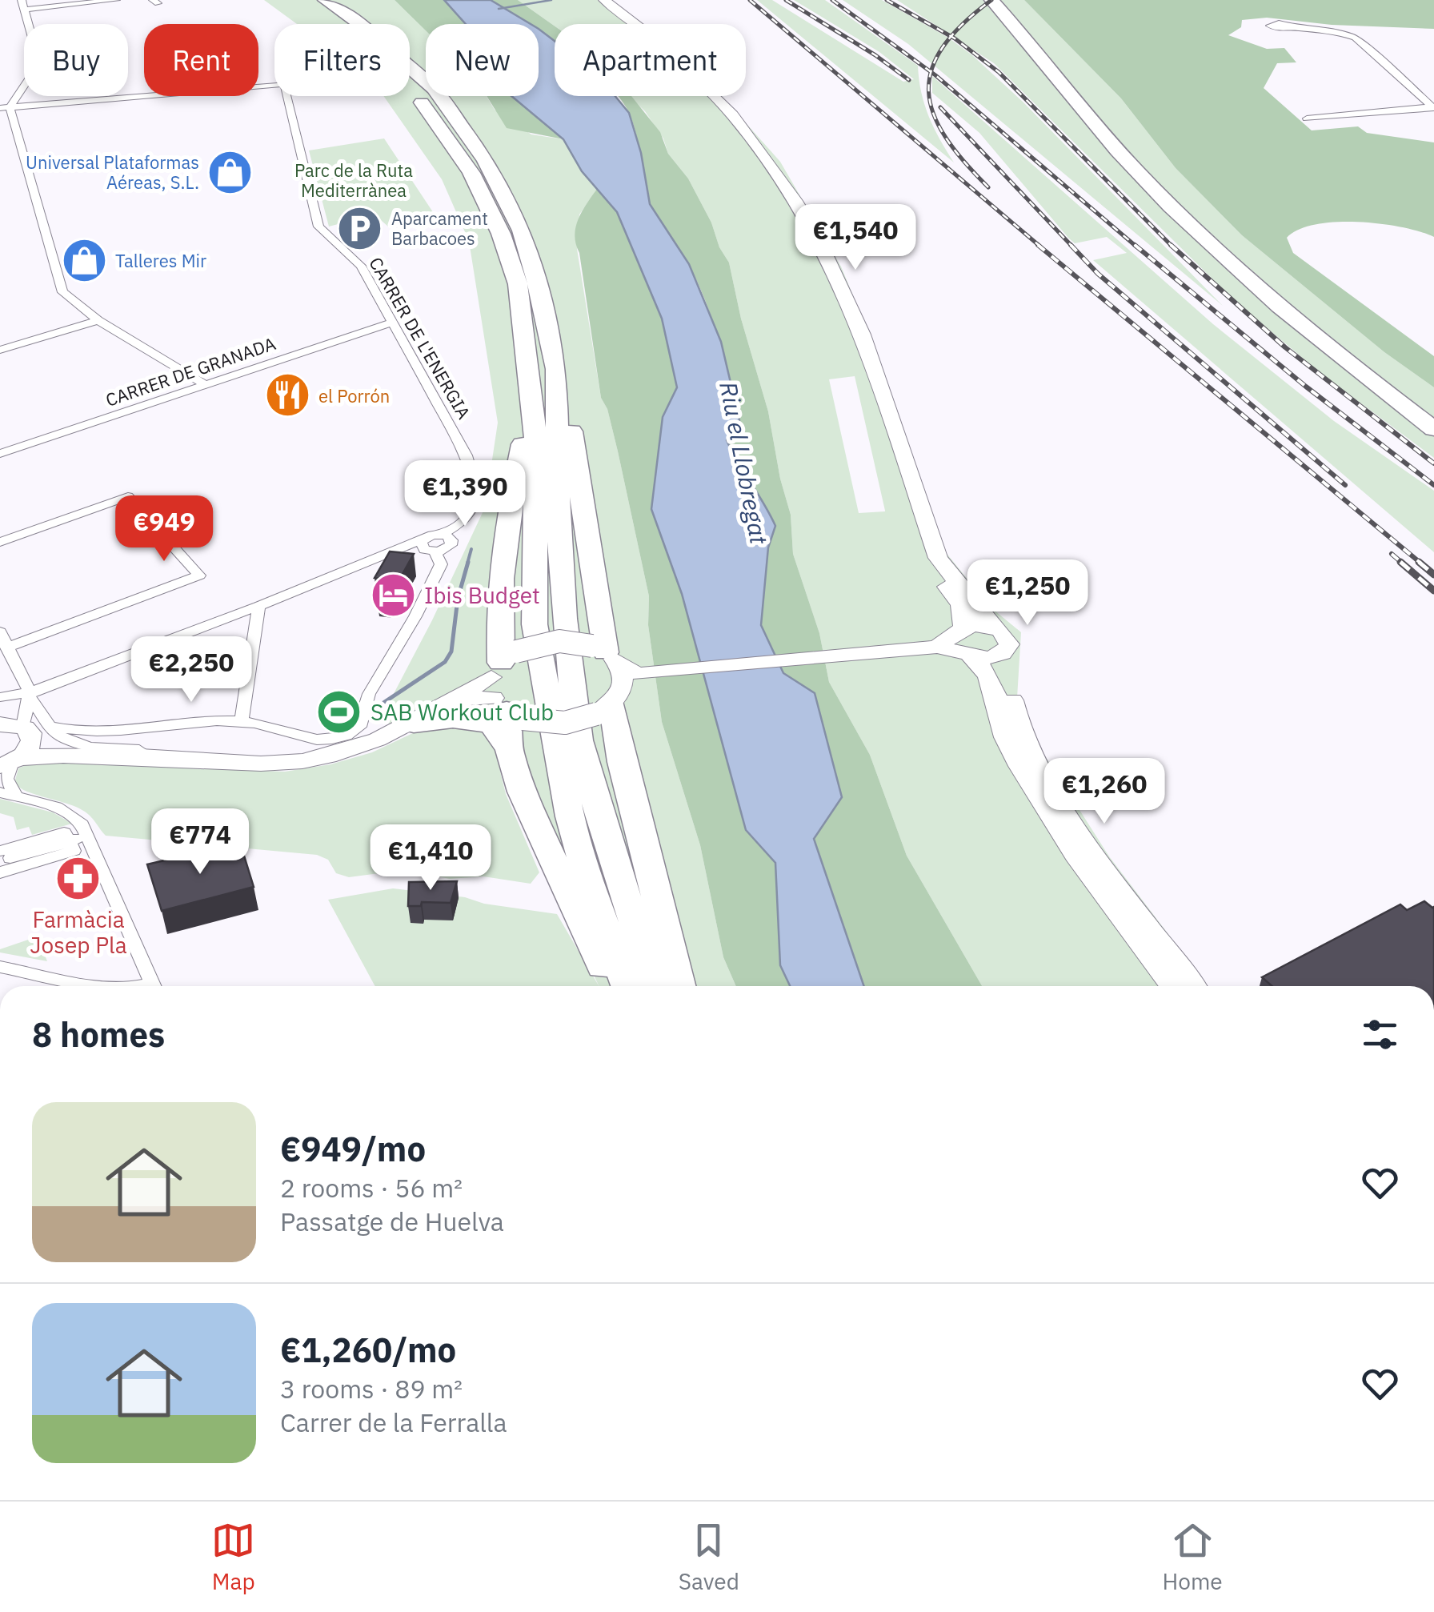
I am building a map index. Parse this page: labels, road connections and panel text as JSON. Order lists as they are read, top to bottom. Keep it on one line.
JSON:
{"streets":{"street":["CARRER DE L'ENERGIA","CARRER DE GRANADA"]},"crossings":[["CARRER DE L'ENERGIA","CARRER DE GRANADA"]],"water":["Riu el Llobregat"],"parks":["Parc de la Ruta Mediterrànea"],"places":{"shop":["Universal Plataformas Aéreas, S.L.","Talleres Mir"],"parking":["Aparcament Barbacoes"],"restaurant":["el Porrón"],"hotel":["Ibis Budget"],"sports":["SAB Workout Club"],"pharmacy":["Farmàcia Josep Pla"]},"page":{"chip":["Buy","Rent","Filters","New","Apartment"],"price":["€1,540","€1,390","€949","€1,250","€2,250","€1,260","€774","€1,410"],"heading":"8 homes","list":[{"name":"€949/mo","note":"2 rooms · 56 m² · Passatge de Huelva"},{"name":"€1,260/mo","note":"3 rooms · 89 m² · Carrer de la Ferralla"}],"tabs":["Map","Saved","Home"]}}
